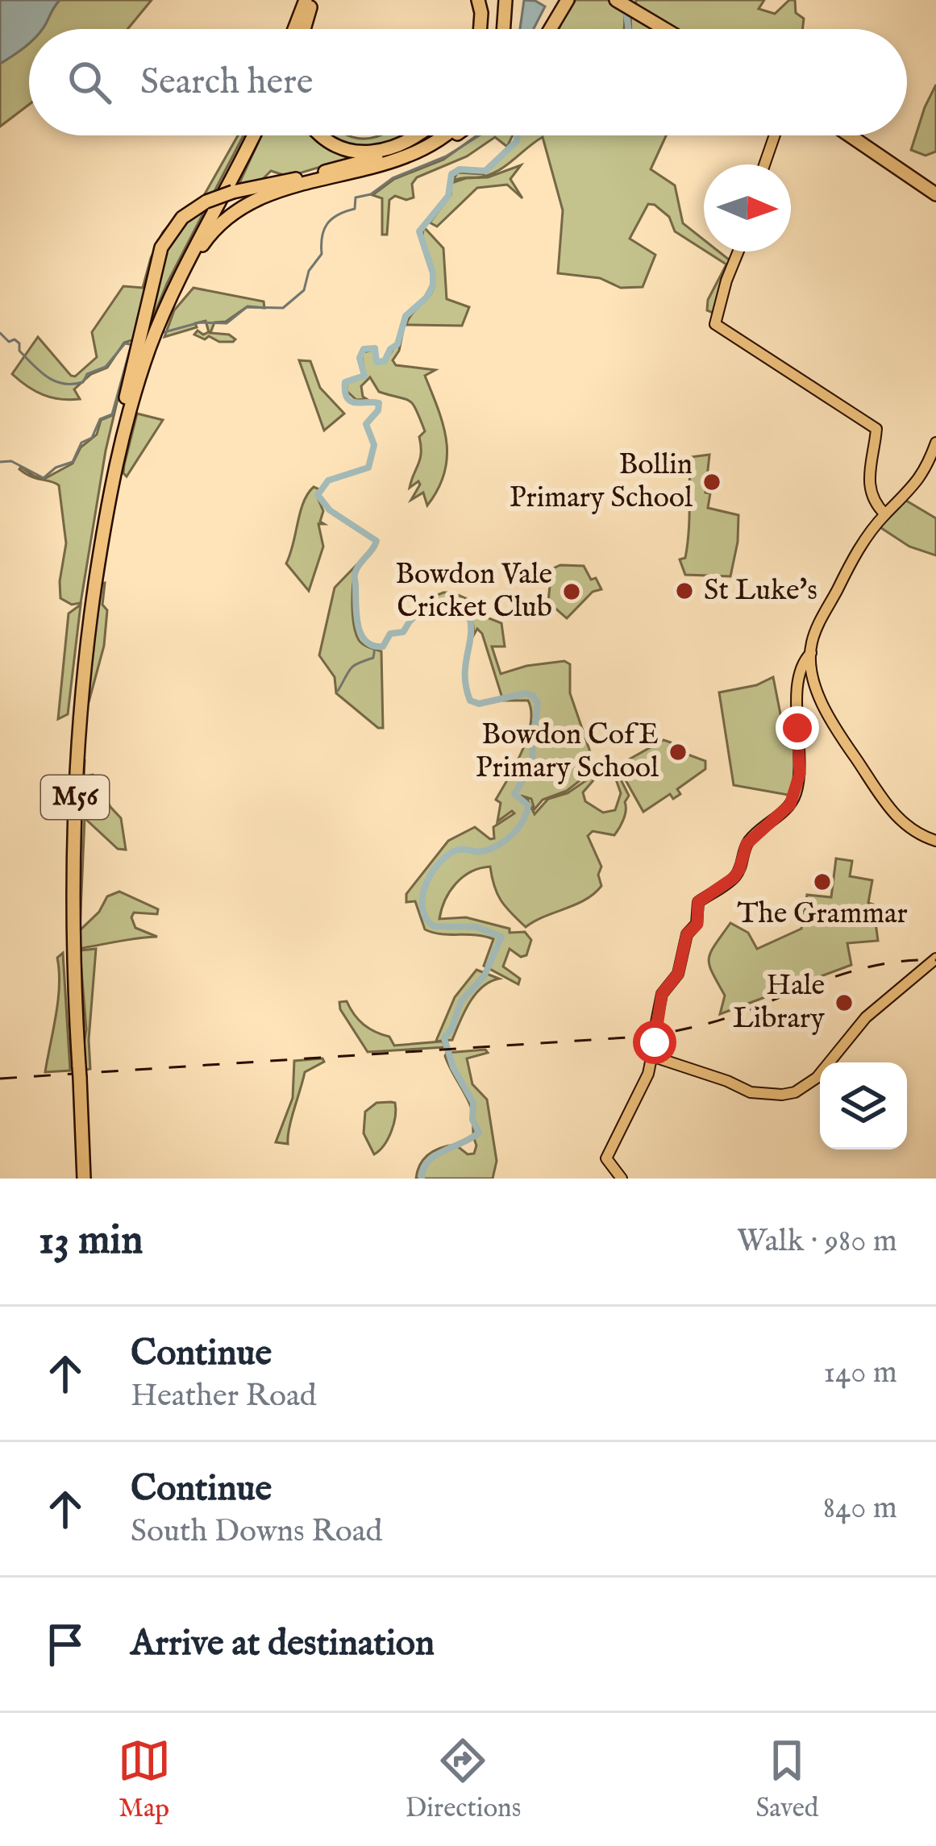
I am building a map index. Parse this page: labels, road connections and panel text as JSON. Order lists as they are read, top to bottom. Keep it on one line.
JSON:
{"streets":{"highway":["M56"]},"places":["Bollin Primary School","St Luke's","Bowdon Vale Cricket Club","Bowdon CofE Primary School","The Grammar","Hale Library"],"north":"right","page":{"search":"Search here","heading":["13 min","Walk · 980 m"],"list":[["Continue","Heather Road","140 m"],["Continue","South Downs Road","840 m"],"Arrive at destination"],"nav":["Map","Directions","Saved"]}}
